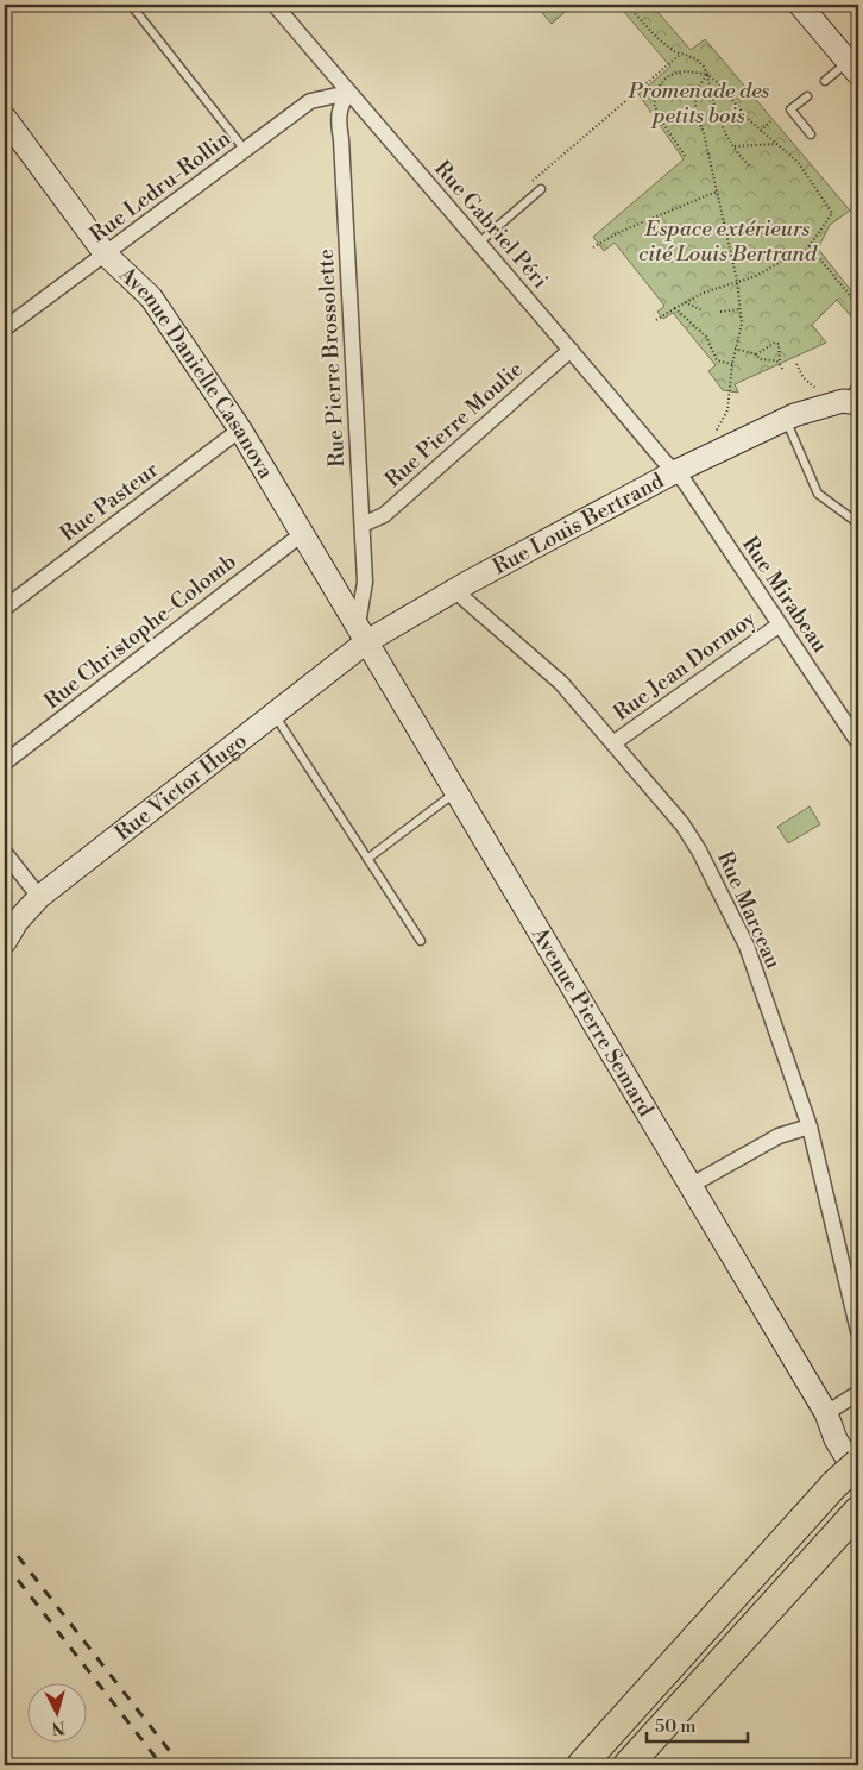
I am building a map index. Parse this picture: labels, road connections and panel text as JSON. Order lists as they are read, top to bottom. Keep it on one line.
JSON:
{"streets":{"street":["Rue Ledru-Rollin","Rue Gabriel Péri","Rue Pierre Brossolette","Avenue Danielle Casanova","Rue Pierre Moulie","Rue Pasteur","Rue Louis Bertrand","Rue Mirabeau","Rue Christophe-Colomb","Rue Jean Dormoy","Rue Victor Hugo","Rue Marceau","Avenue Pierre Semard"]},"crossings":[["Rue Ledru-Rollin","Rue Gabriel Péri"],["Rue Ledru-Rollin","Rue Pierre Brossolette"],["Rue Ledru-Rollin","Avenue Danielle Casanova"],["Rue Gabriel Péri","Rue Pierre Brossolette"],["Rue Gabriel Péri","Rue Pierre Moulie"],["Rue Gabriel Péri","Rue Louis Bertrand"],["Rue Gabriel Péri","Rue Mirabeau"],["Rue Pierre Brossolette","Avenue Danielle Casanova"],["Rue Pierre Brossolette","Rue Pierre Moulie"],["Rue Pierre Brossolette","Rue Louis Bertrand"],["Rue Pierre Brossolette","Rue Victor Hugo"],["Rue Pierre Brossolette","Avenue Pierre Semard"],["Avenue Danielle Casanova","Rue Pasteur"],["Avenue Danielle Casanova","Rue Louis Bertrand"],["Avenue Danielle Casanova","Rue Christophe-Colomb"],["Avenue Danielle Casanova","Rue Victor Hugo"],["Avenue Danielle Casanova","Avenue Pierre Semard"],["Rue Louis Bertrand","Rue Mirabeau"],["Rue Louis Bertrand","Rue Victor Hugo"],["Rue Louis Bertrand","Rue Marceau"],["Rue Louis Bertrand","Avenue Pierre Semard"],["Rue Mirabeau","Rue Jean Dormoy"],["Rue Jean Dormoy","Rue Marceau"],["Rue Victor Hugo","Avenue Pierre Semard"]],"parks":["Promenade des petits bois","Espace extérieurs cité Louis Bertrand"],"scale_bar":"50 m","north":"bottom"}
